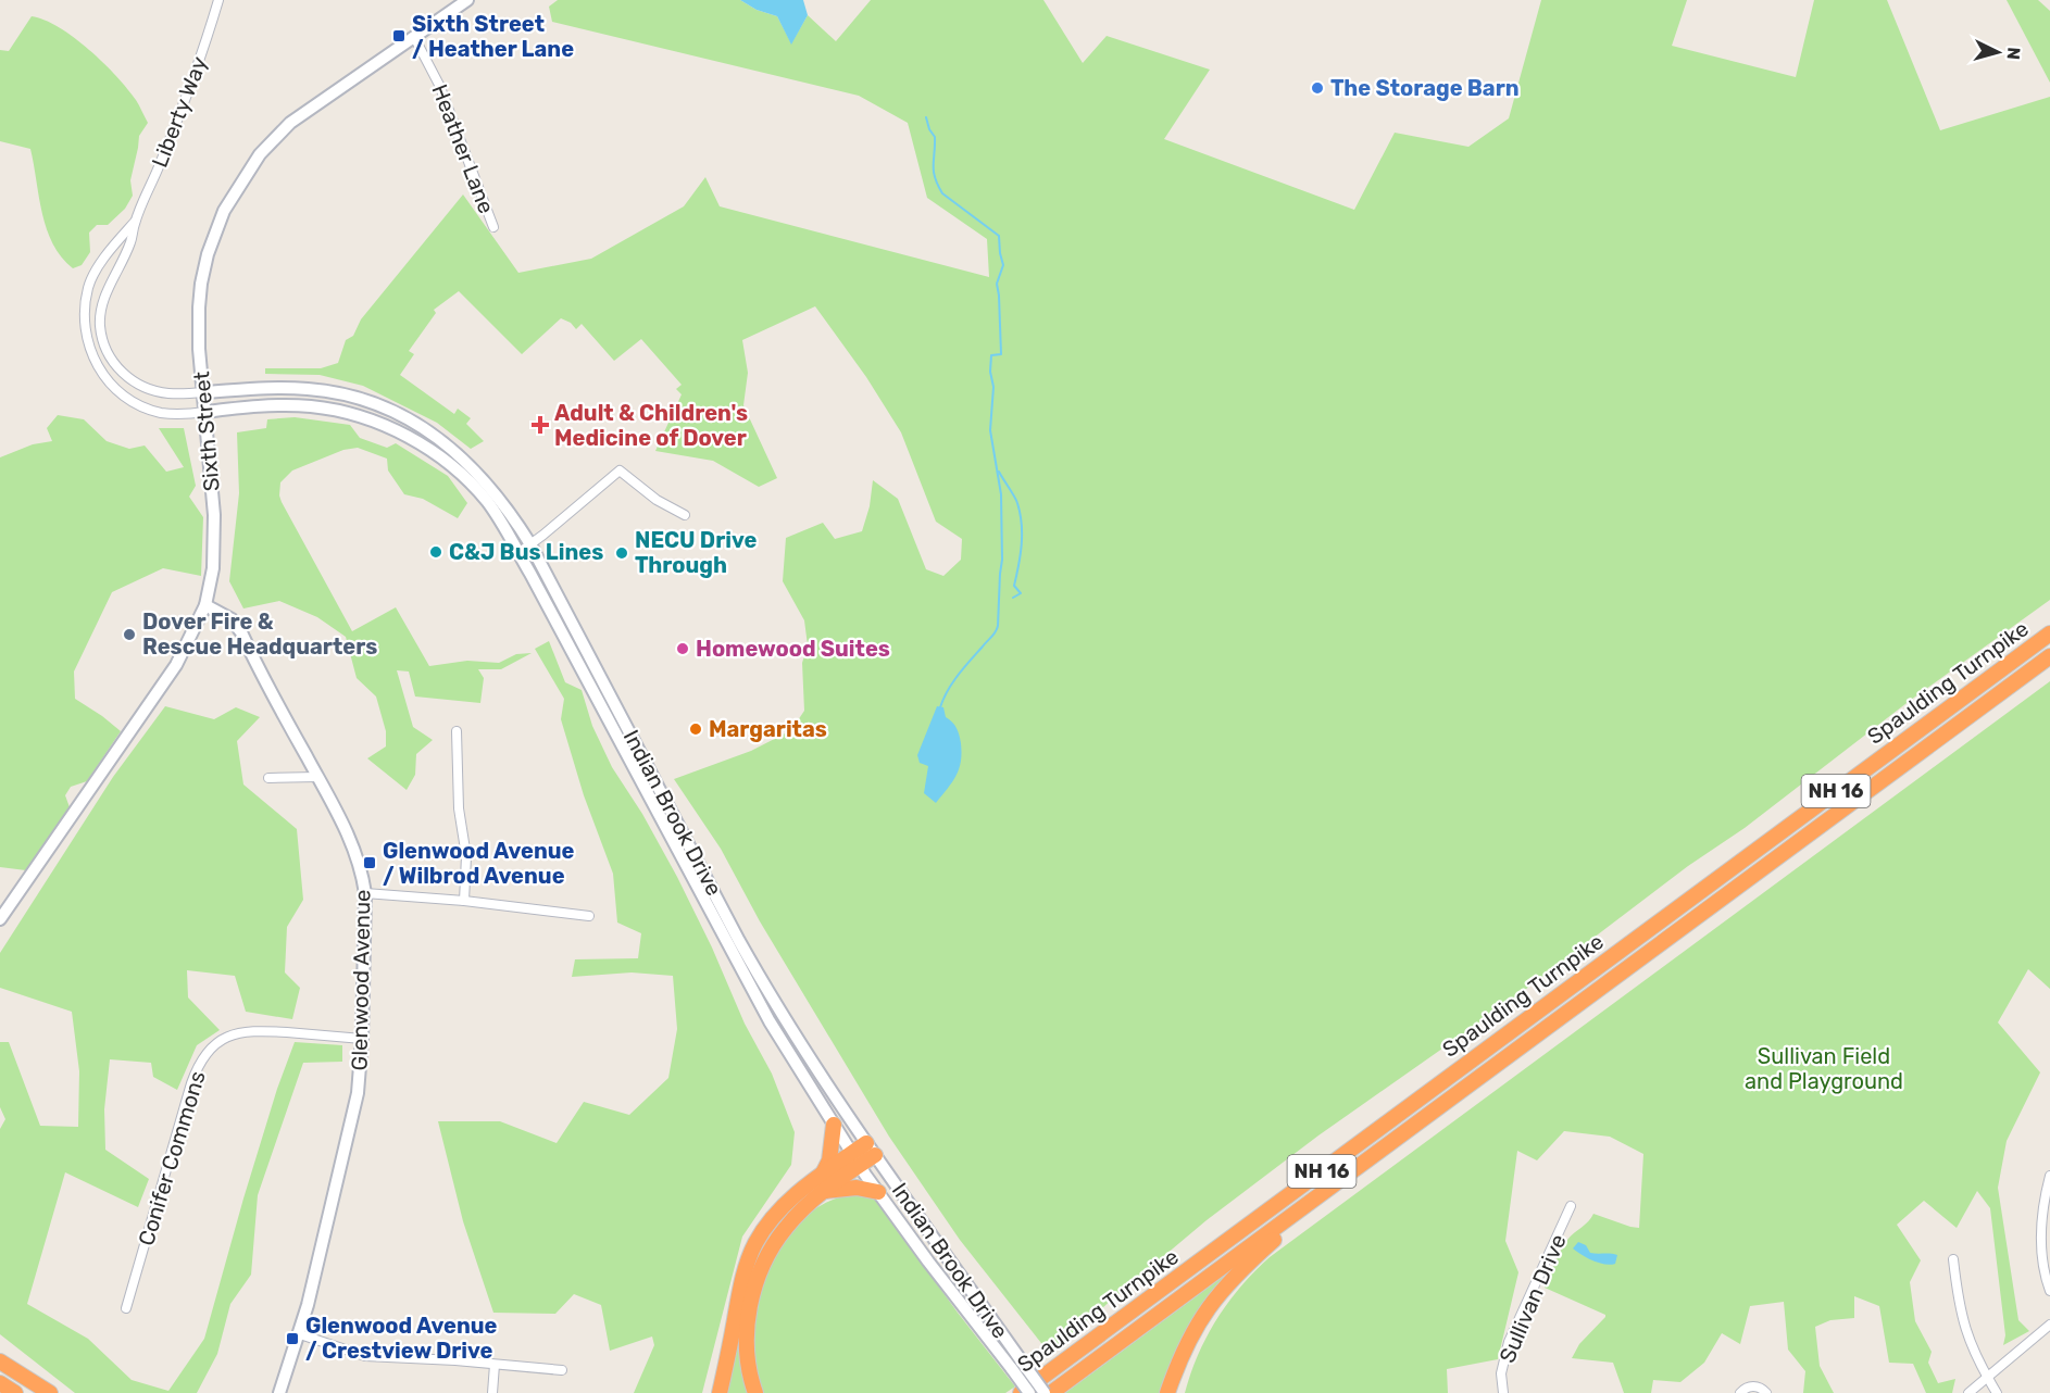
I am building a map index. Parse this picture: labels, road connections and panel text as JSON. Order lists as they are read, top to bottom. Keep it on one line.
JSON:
{"streets":{"highway":["Spaulding Turnpike","NH 16"],"main road":["Sixth Street","Indian Brook Drive","Glenwood Avenue"],"street":["Liberty Way","Heather Lane","Conifer Commons","Sullivan Drive"]},"crossings":[["Liberty Way","Sixth Street"],["Liberty Way","Indian Brook Drive"],["Heather Lane","Sixth Street"],["Sixth Street","Indian Brook Drive"],["Sixth Street","Glenwood Avenue"],["Glenwood Avenue","Conifer Commons"]],"parks":["Sullivan Field and Playground"],"places":{"transit":["Sixth Street / Heather Lane","Glenwood Avenue / Wilbrod Avenue","Glenwood Avenue / Crestview Drive"],"other":["The Storage Barn","C&J Bus Lines","NECU Drive Through","Dover Fire & Rescue Headquarters","Homewood Suites","Margaritas"],"health":["Adult & Children's Medicine of Dover"]},"north":"right"}
